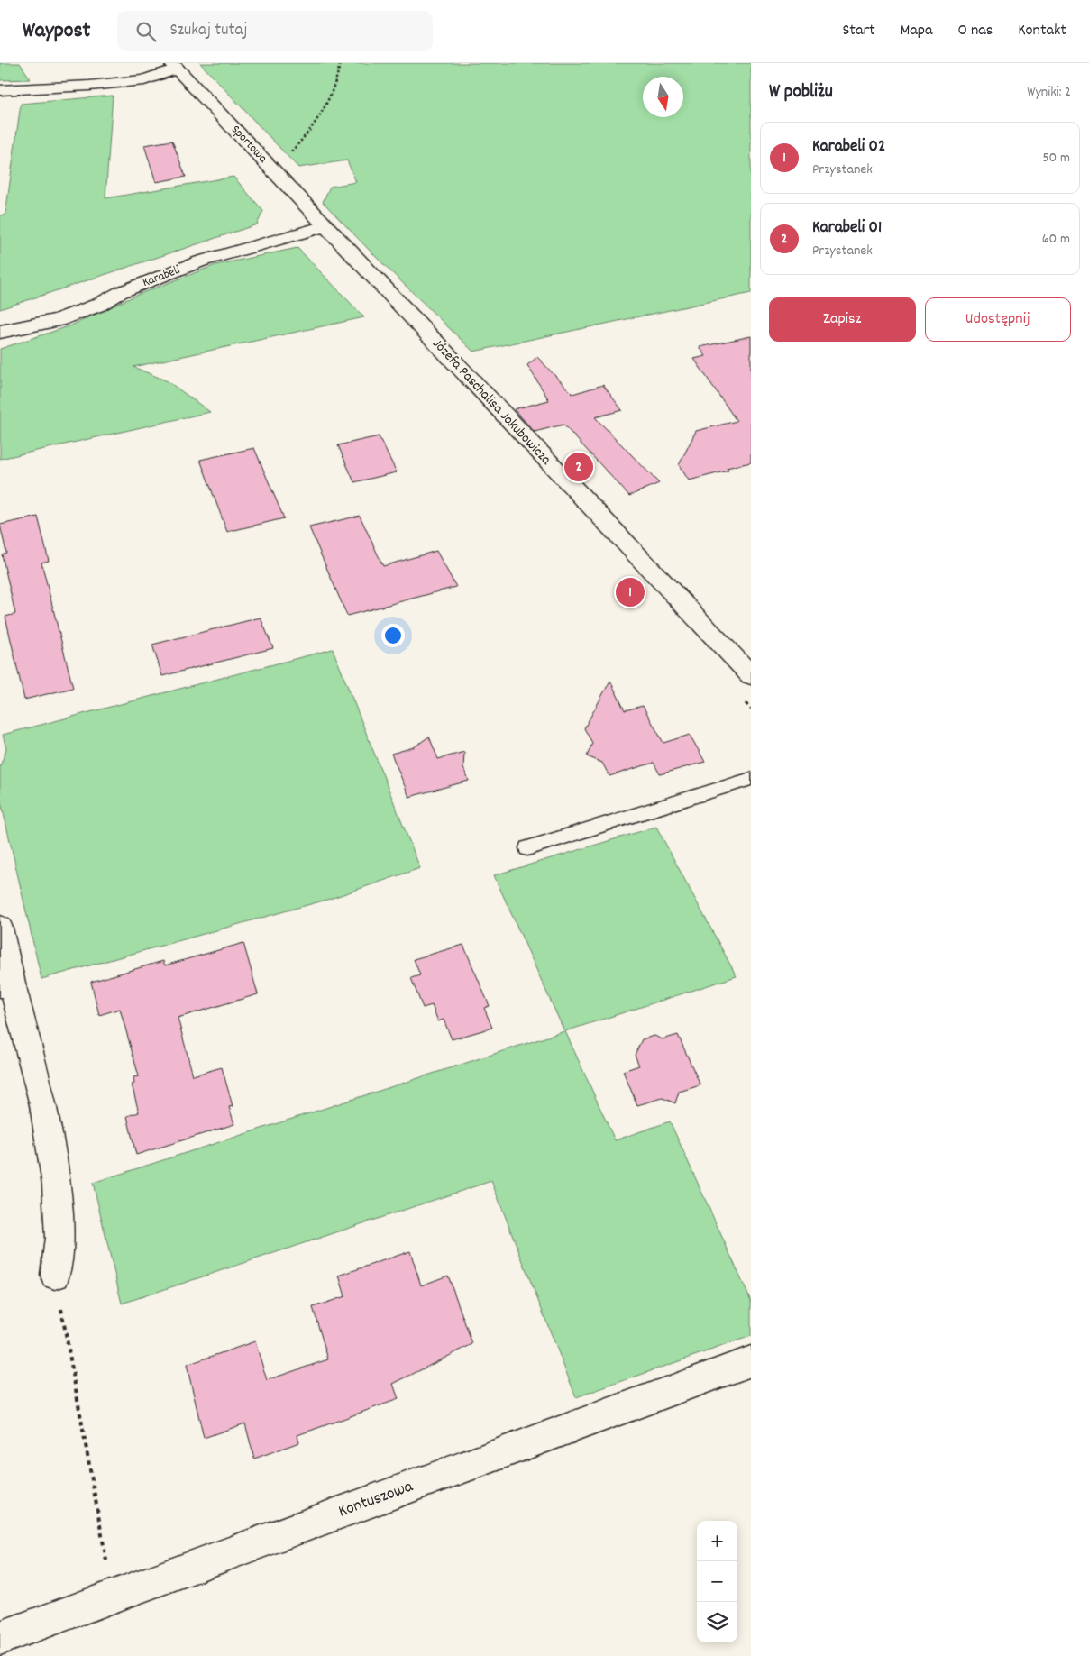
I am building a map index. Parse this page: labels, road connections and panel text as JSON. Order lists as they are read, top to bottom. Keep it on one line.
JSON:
{"streets":{"street":["Sportowa","Karabeli","Józefa Paschalisa Jakubowicza","Kontuszowa"]},"crossings":[["Sportowa","Karabeli"],["Sportowa","Józefa Paschalisa Jakubowicza"],["Karabeli","Józefa Paschalisa Jakubowicza"]],"north":"bottom","page":{"header":"Waypost","search":"Szukaj tutaj","nav":["Start","Mapa","O nas","Kontakt"],"heading":["W pobliżu","Wyniki: 2"],"list":[{"mark":"1","name":"Karabeli 02","note":"Przystanek","value":"50 m"},{"mark":"2","name":"Karabeli 01","note":"Przystanek","value":"60 m"}],"buttons":["Zapisz","Udostępnij"],"pins":["2","1"],"map_buttons":["+","−"]}}
